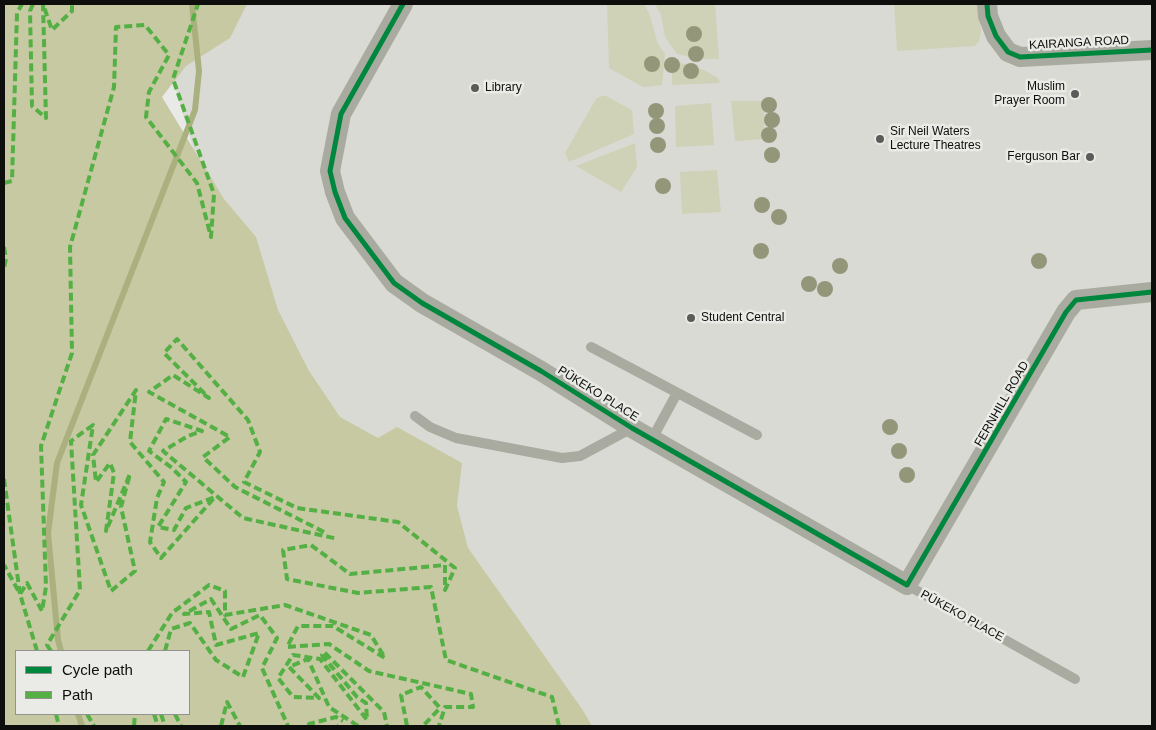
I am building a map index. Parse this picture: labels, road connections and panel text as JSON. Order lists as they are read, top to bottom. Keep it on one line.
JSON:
{"streets":{"street":["KAIRANGA ROAD","PŪKEKO PLACE","FERNHILL ROAD"]},"crossings":[["PŪKEKO PLACE","FERNHILL ROAD"]],"places":["Library","Muslim Prayer Room","Sir Neil Waters Lecture Theatres","Ferguson Bar","Student Central"],"legend":["Cycle path","Path"]}
